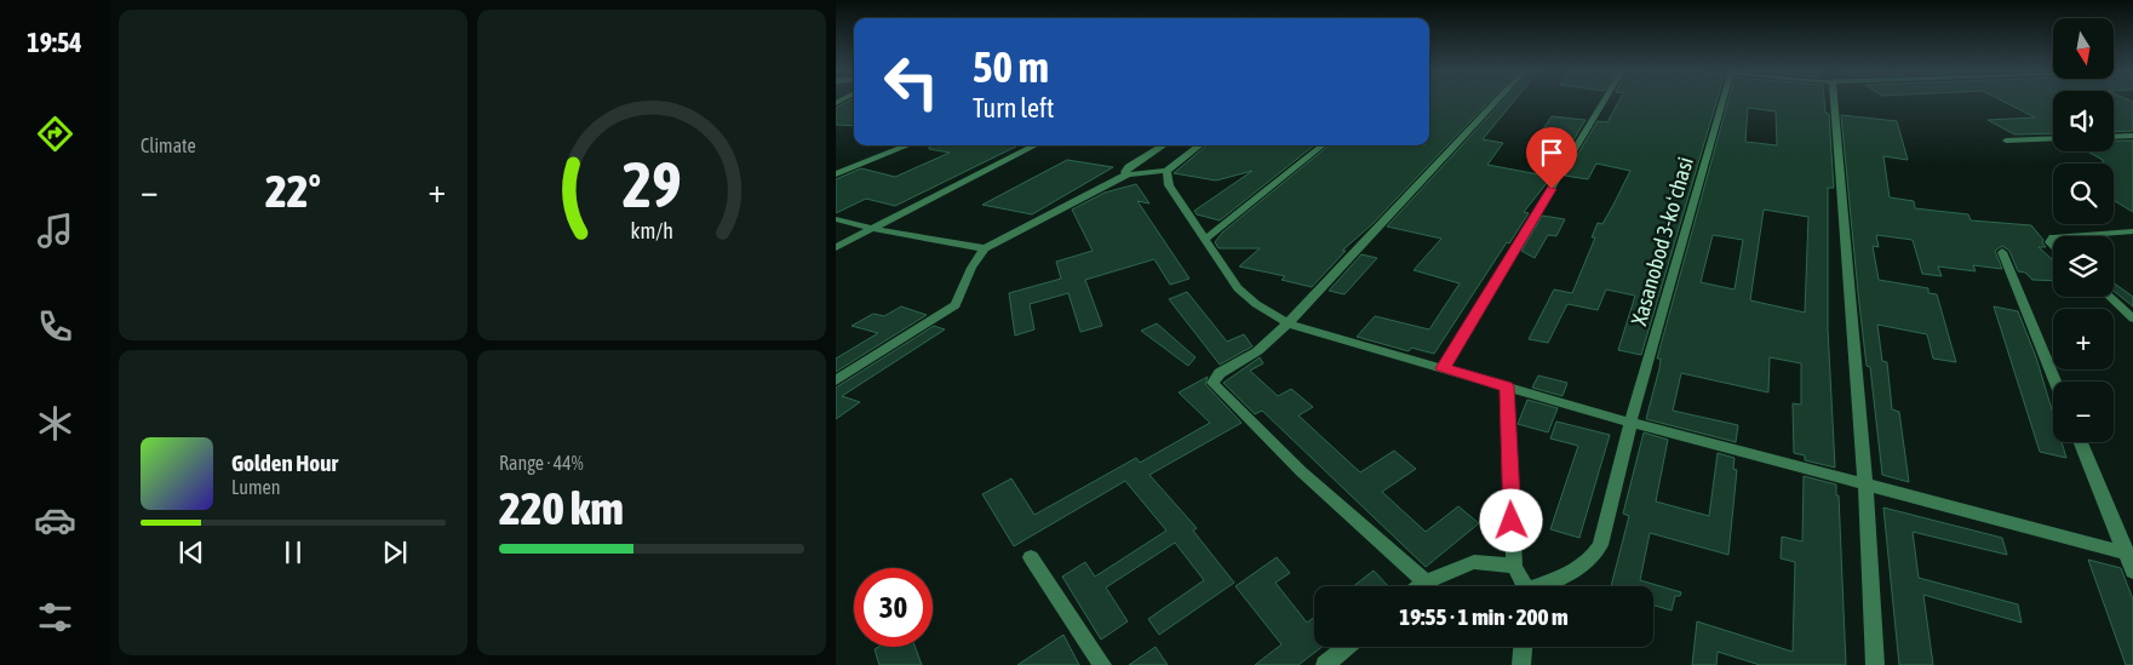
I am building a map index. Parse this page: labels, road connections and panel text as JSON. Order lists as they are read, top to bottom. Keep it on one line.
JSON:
{"streets":{"street":["Xasanobod 3-koʻchasi"]},"north":"bottom","page":{"tabs":"19:54","tile":["Climate",["Range · 44%","220 km"]],"map_buttons":["+","−"],"turn":["50 m","Turn left"],"heat":["−","22°","+"],"song":["Golden Hour","Lumen"],"limit":"30","trip":"19:55 · 1 min · 200 m","gauge":["29","km/h"]}}
